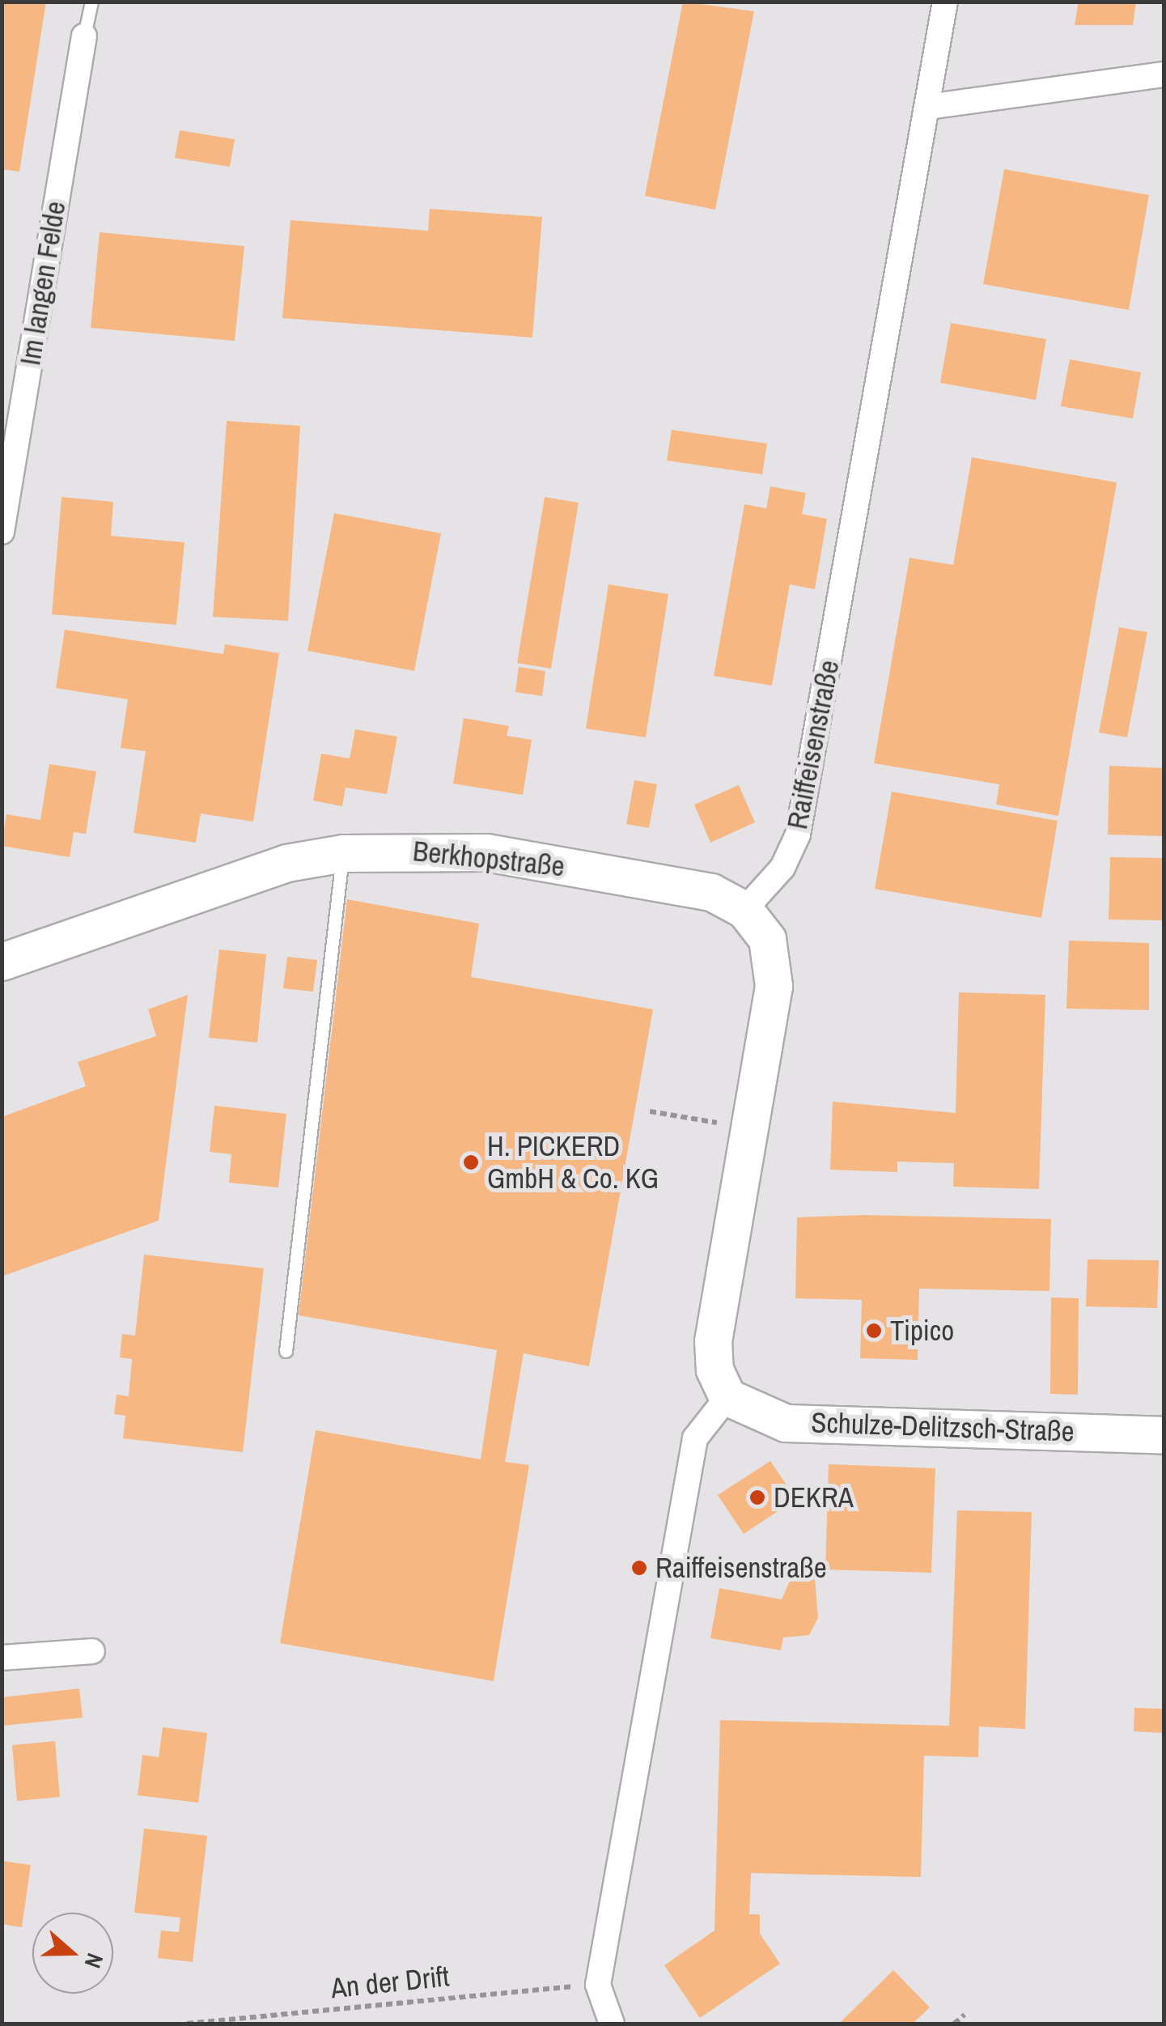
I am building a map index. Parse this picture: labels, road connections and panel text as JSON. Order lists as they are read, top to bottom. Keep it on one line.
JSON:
{"streets":{"main road":["Berkhopstraße","Schulze-Delitzsch-Straße"],"street":["Im langen Felde","Raiffeisenstraße"],"path":["An der Drift"]},"crossings":[["Raiffeisenstraße","Berkhopstraße"]],"places":["H. PICKERD GmbH & Co. KG","Tipico","DEKRA","Raiffeisenstraße"],"north":"right"}
